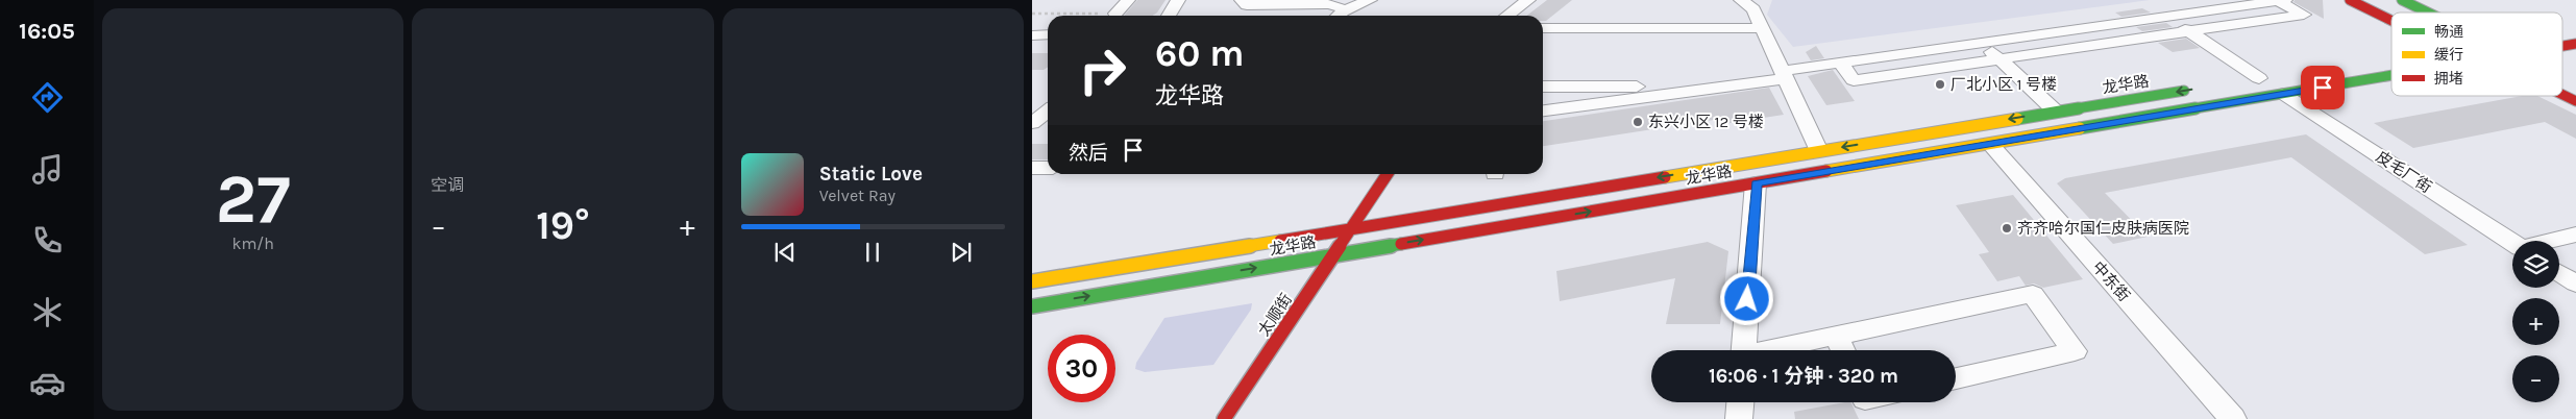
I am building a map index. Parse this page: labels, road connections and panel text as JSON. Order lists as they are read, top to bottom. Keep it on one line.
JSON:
{"streets":{"main road":["龙华路","太顺街"],"street":["皮毛厂街","中东街"]},"crossings":[["龙华路","皮毛厂街"],["龙华路","中东街"],["龙华路","太顺街"]],"places":["厂北小区 1 号楼","东兴小区 12 号楼","齐齐哈尔国仁皮肤病医院"],"legend":["畅通","缓行","拥堵"],"page":{"tabs":"16:05","tile":[["27","km/h"],"空调"],"turn":["60 m","龙华路"],"then":"然后","song":["Static Love","Velvet Ray"],"heat":["−","19°","+"],"map_buttons":["+","−"],"limit":"30","trip":"16:06 · 1 分钟 · 320 m"}}
